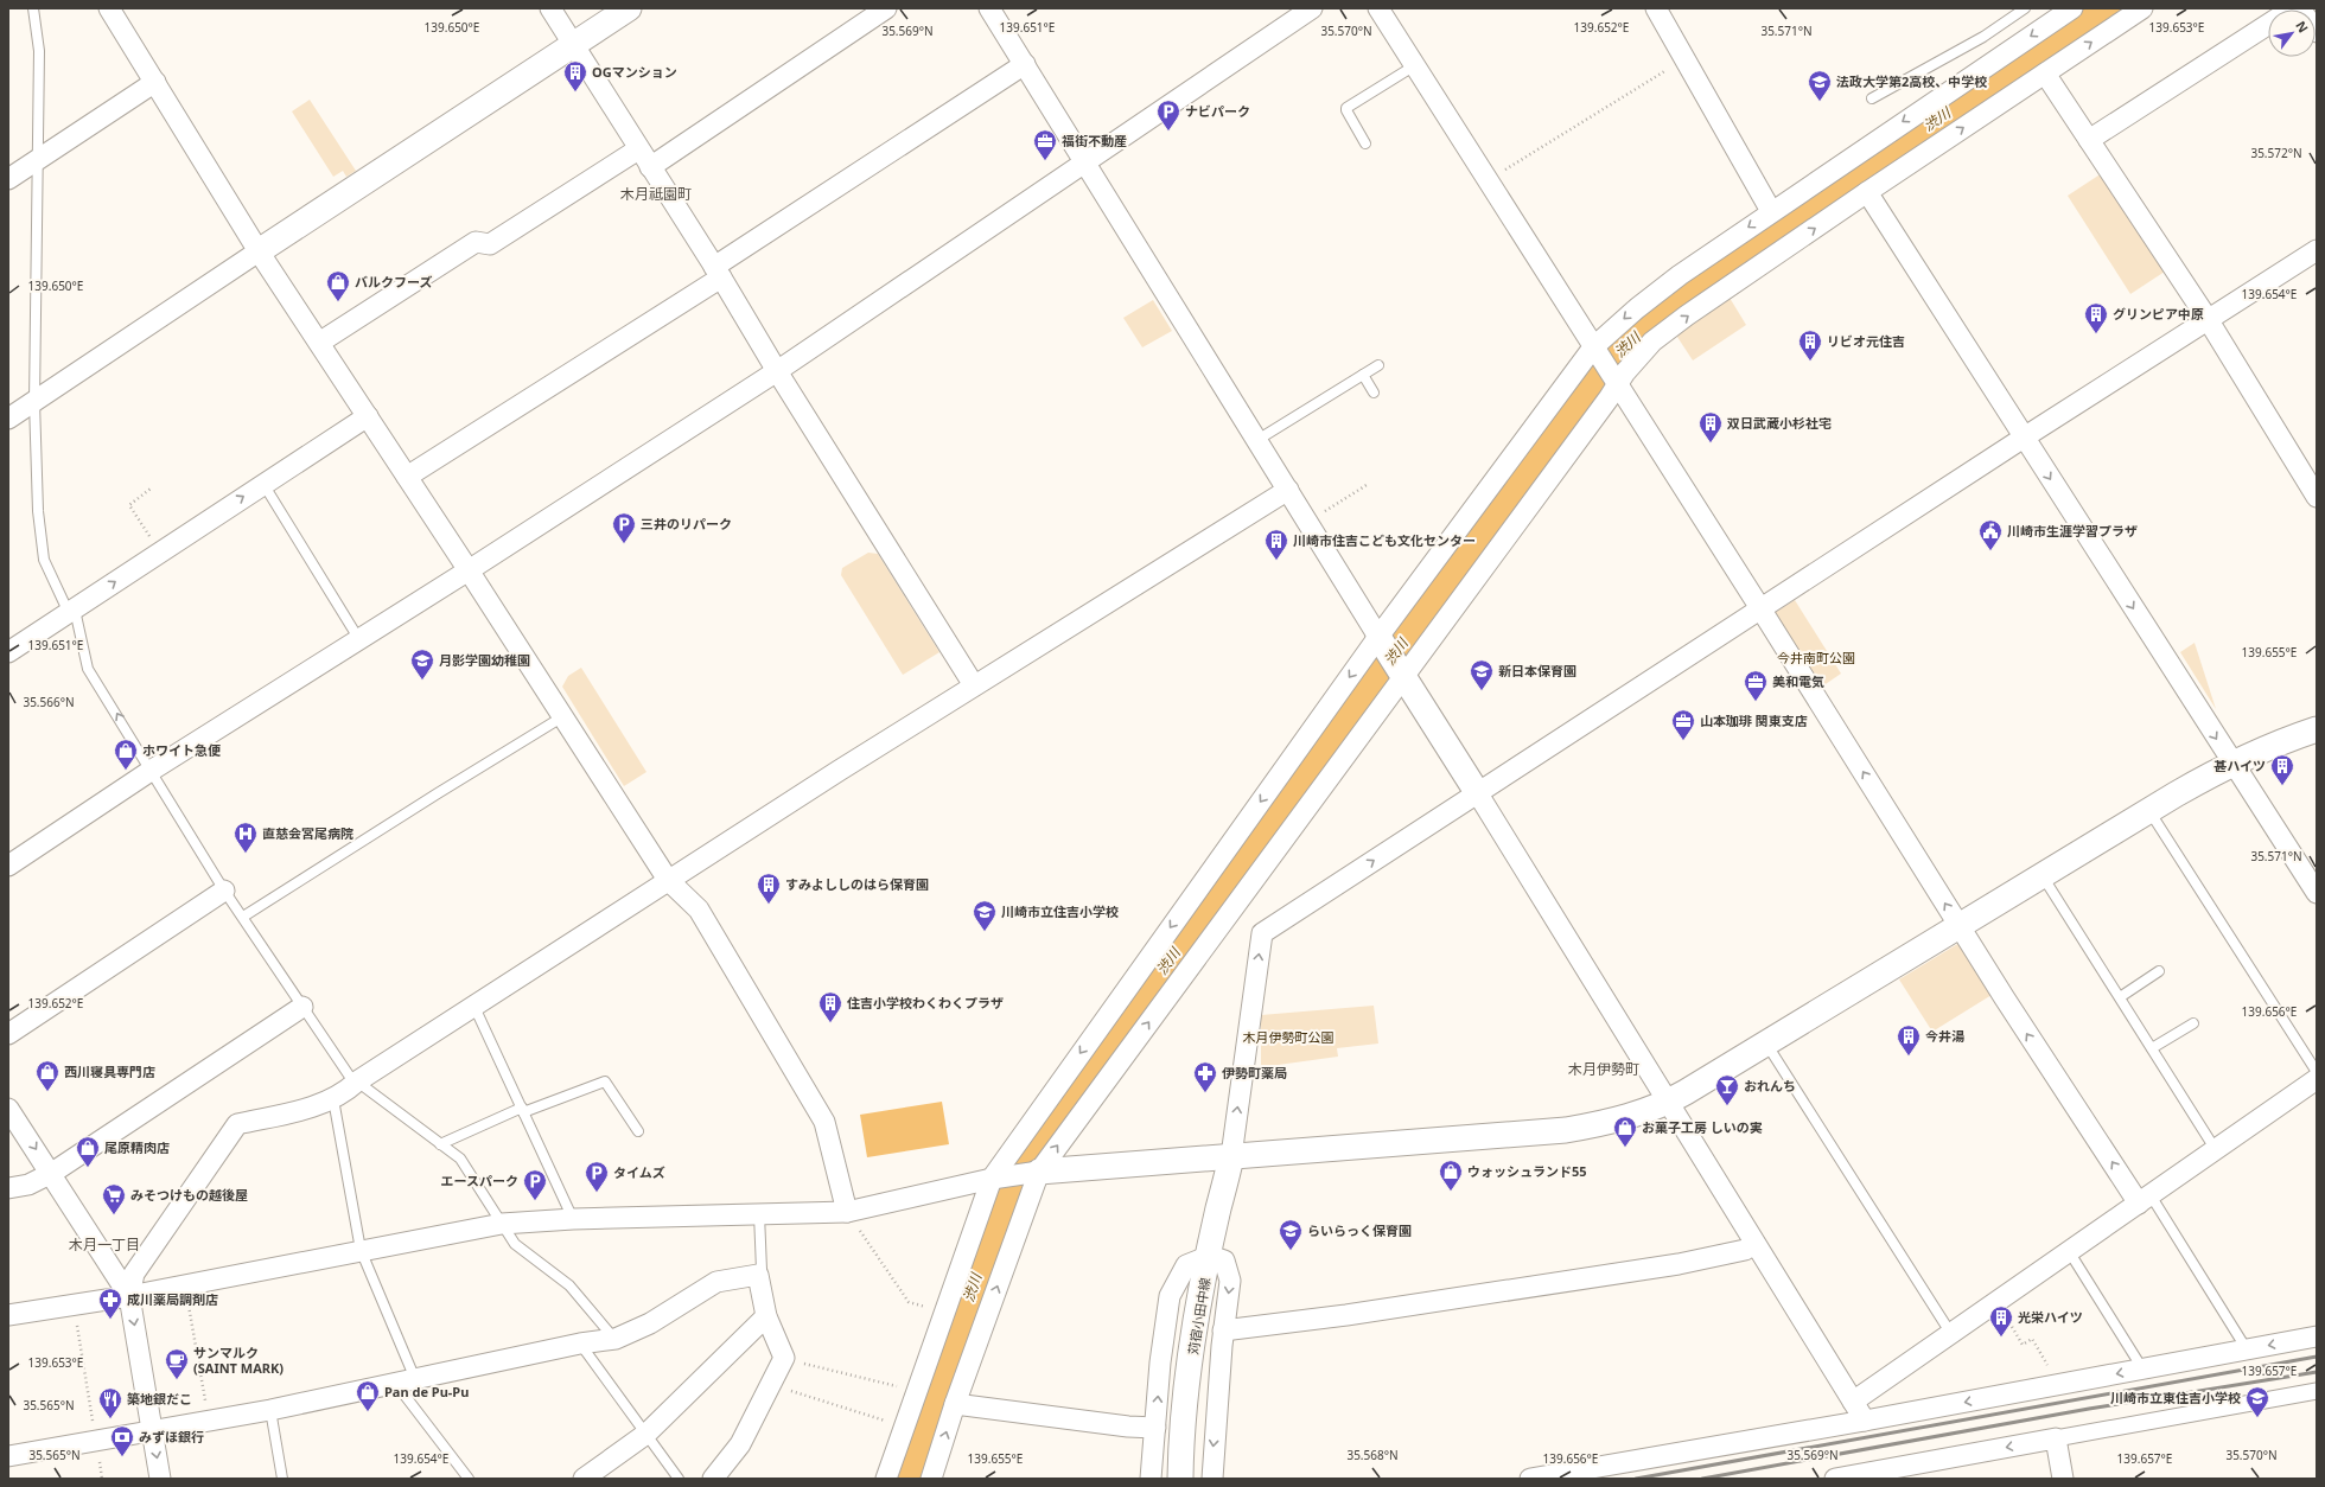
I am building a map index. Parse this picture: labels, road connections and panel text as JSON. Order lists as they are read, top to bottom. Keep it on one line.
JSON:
{"streets":{"street":["苅宿小田中線"]},"districts":["木月祗園町","木月伊勢町","木月一丁目"],"water":["渋川"],"parks":["今井南町公園","木月伊勢町公園"],"places":{"building":["OGマンション","グリンピア中原","リビオ元住吉","双日武蔵小杉社宅","川崎市住吉こども文化センター","甚ハイツ","すみよししのはら保育園","住吉小学校わくわくプラザ","今井湯","光栄ハイツ"],"school or university":["法政大学第2高校、中学校","月影学園幼稚園","新日本保育園","川崎市立住吉小学校","らいらっく保育園","川崎市立東住吉小学校"],"parking":["ナビパーク","三井のリパーク","タイムズ","エースパーク"],"office":["福街不動産","美和電気","山本珈琲 関東支店"],"shop":["バルクフーズ","ホワイト急便","西川寝具専門店","お菓子工房 しいの実","尾原精肉店","ウォッシュランド55","Pan de Pu-Pu"],"public building":["川崎市生涯学習プラザ"],"hospital":["直慈会宮尾病院"],"pharmacy":["伊勢町薬局","成川薬局調剤店"],"bar":["おれんち"],"supermarket":["みそつけもの越後屋"],"cafe":["サンマルク (SAINT MARK)"],"restaurant":["築地銀だこ"],"bank":["みずほ銀行"]},"north":"top right","coordinates":["139.650°E","139.651°E","139.652°E","139.653°E","35.569°N","35.570°N","35.571°N","35.572°N","139.654°E","139.655°E","35.566°N","139.656°E","139.657°E","35.565°N","35.568°N"]}
